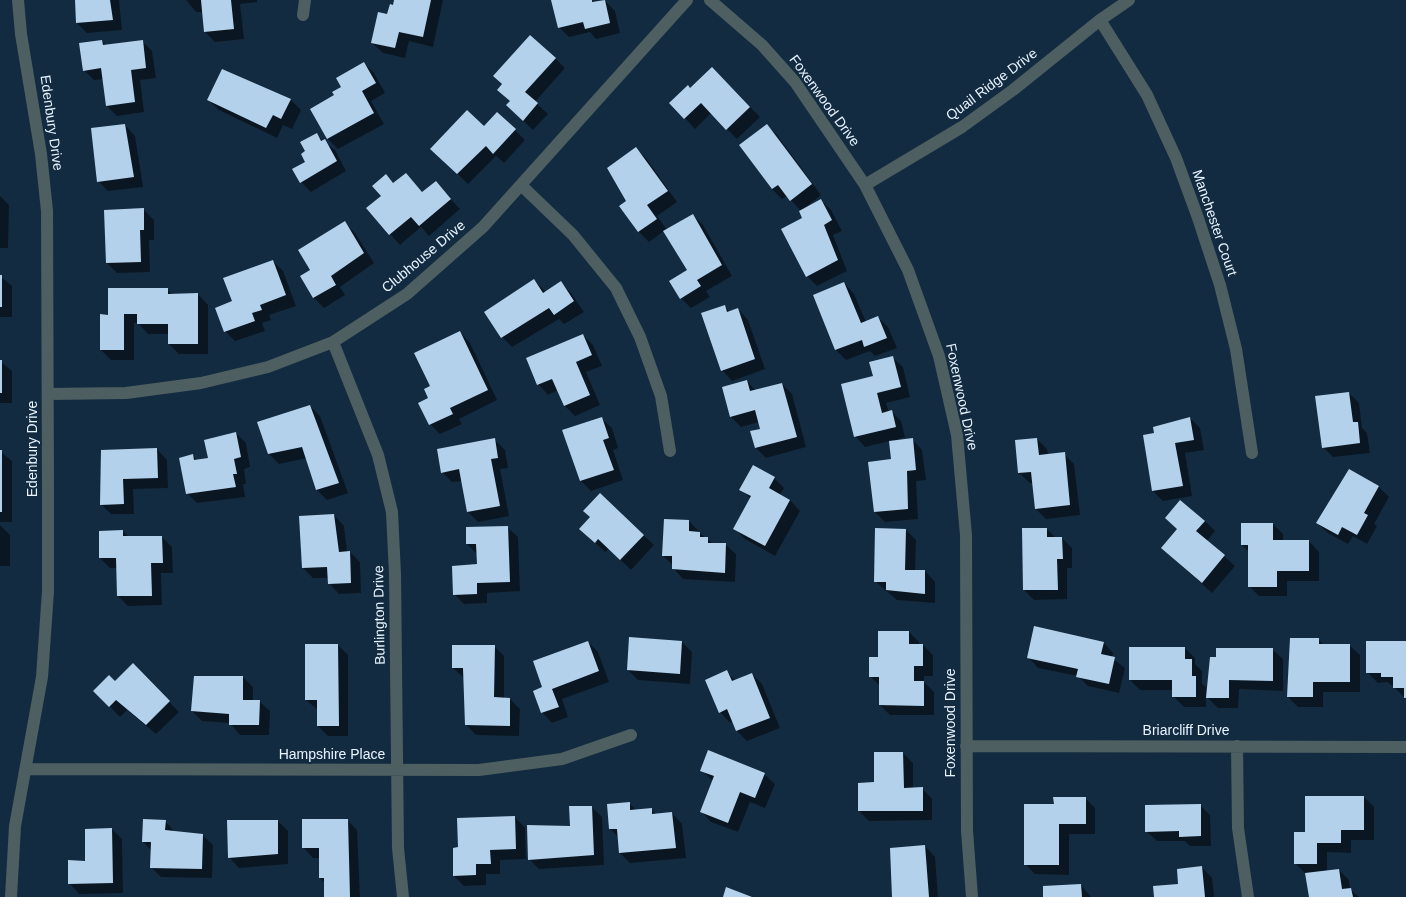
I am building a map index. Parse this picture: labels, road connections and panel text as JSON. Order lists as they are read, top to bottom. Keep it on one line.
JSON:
{"streets":{"street":["Quail Ridge Drive","Foxenwood Drive","Edenbury Drive","Manchester Court","Clubhouse Drive","Burlington Drive","Briarcliff Drive","Hampshire Place"]},"crossings":[["Quail Ridge Drive","Foxenwood Drive"],["Quail Ridge Drive","Manchester Court"],["Foxenwood Drive","Briarcliff Drive"],["Edenbury Drive","Clubhouse Drive"],["Edenbury Drive","Hampshire Place"],["Clubhouse Drive","Burlington Drive"],["Burlington Drive","Hampshire Place"]]}
